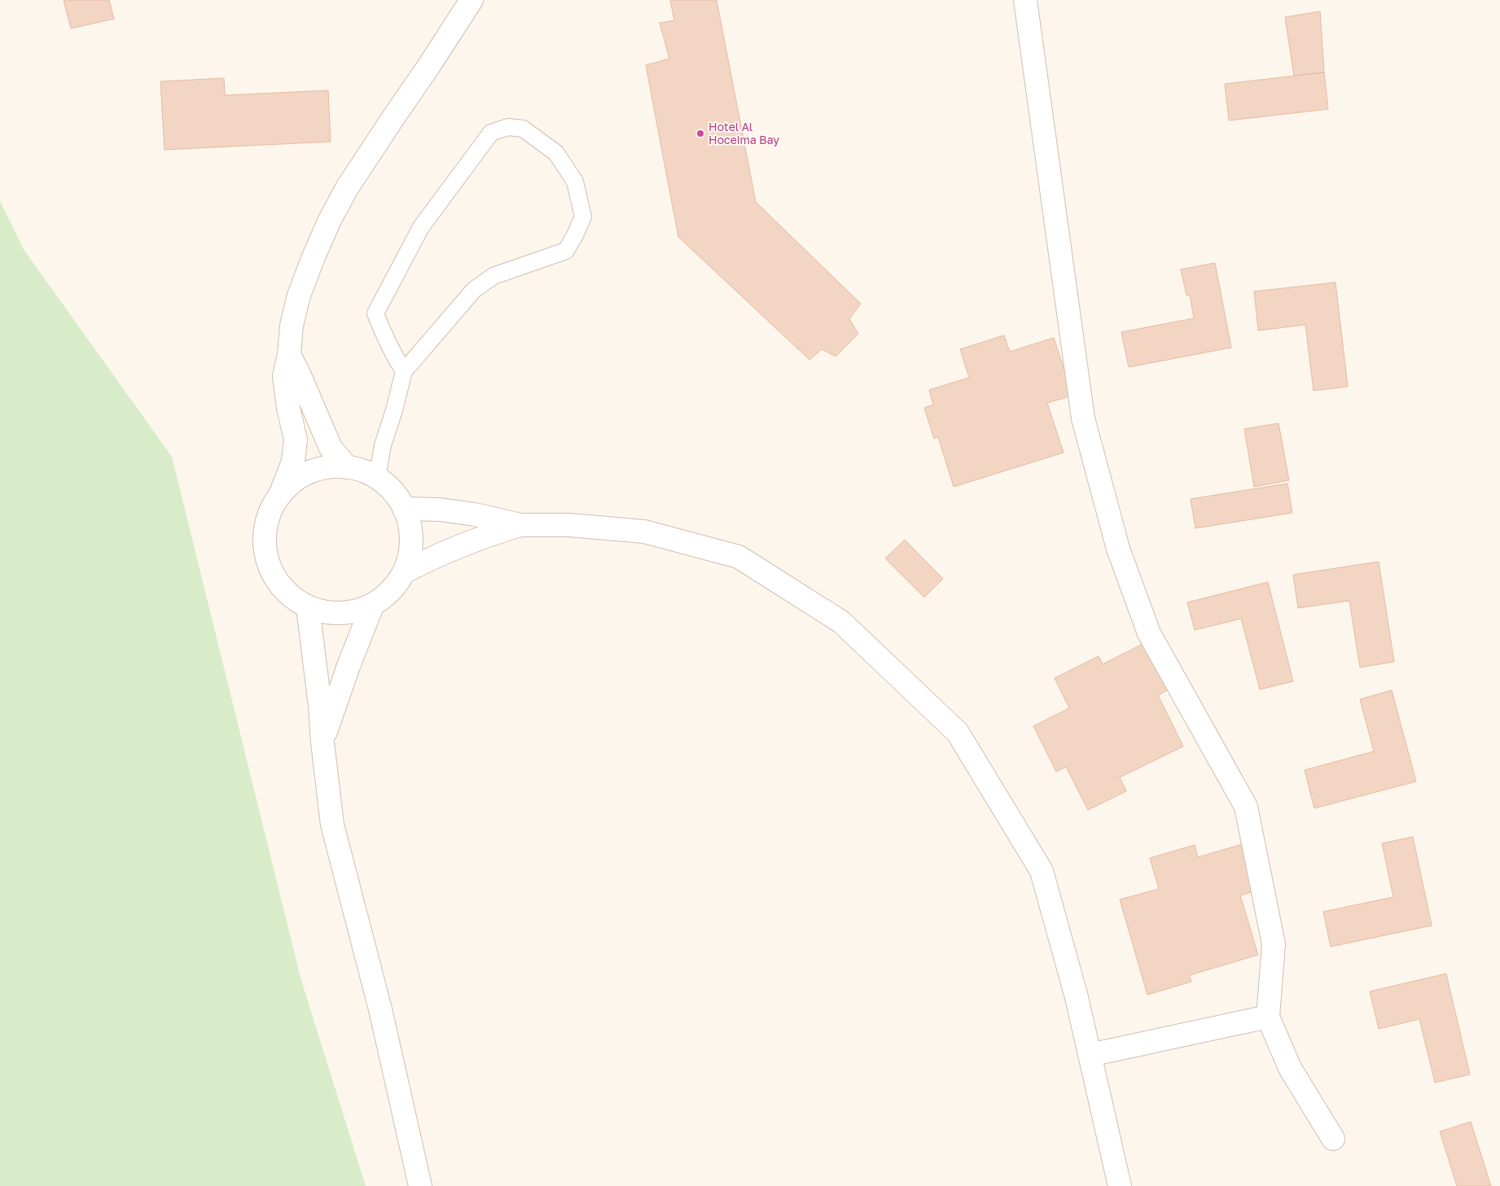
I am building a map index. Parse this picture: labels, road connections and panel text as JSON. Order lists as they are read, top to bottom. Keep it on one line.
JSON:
{"places":["Hotel Al Hoceima Bay"]}
